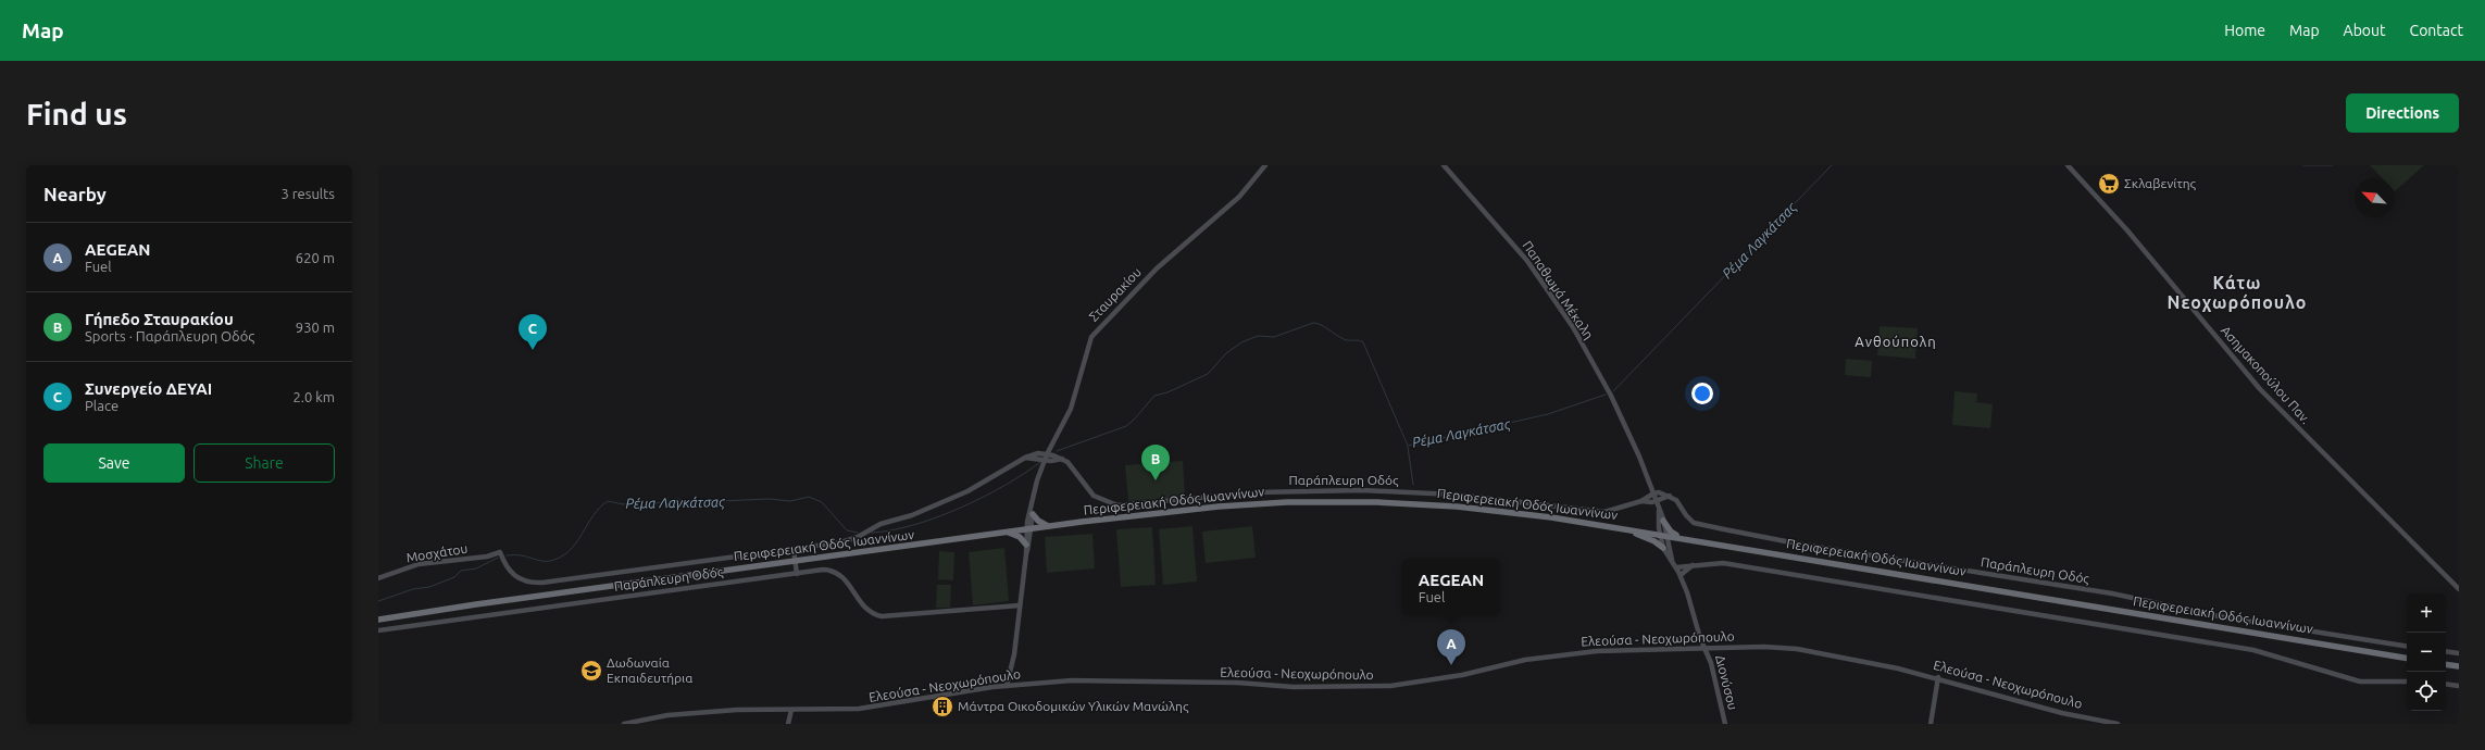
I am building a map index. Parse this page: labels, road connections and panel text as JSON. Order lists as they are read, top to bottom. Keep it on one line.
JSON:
{"streets":{"highway":["Περιφερειακή Οδός Ιωαννίνων"],"street":["Παπαθωμά Μέκαλη","Σταυρακίου","Ασημακοπούλου Παν.","Παράπλευρη Οδός","Μοσχάτου","Ελεούσα - Νεοχωρόπουλο","Διονύσου"]},"crossings":[["Παπαθωμά Μέκαλη","Παράπλευρη Οδός"],["Σταυρακίου","Παράπλευρη Οδός"],["Παράπλευρη Οδός","Μοσχάτου"],["Ελεούσα - Νεοχωρόπουλο","Διονύσου"]],"districts":["Κάτω Νεοχωρόπουλο","Ανθούπολη"],"water":["Ρέμα Λαγκάτσας"],"places":{"supermarket":["Σκλαβενίτης"],"school or university":["Δωδωναία Εκπαιδευτήρια"],"building":["Μάντρα Οικοδομικών Υλικών Μανώλης"]},"north":"top left","page":{"header":"Map","nav":["Home","Map","About","Contact"],"buttons":["Directions",["Save","Share"]],"title":"Find us","heading":["Nearby","3 results"],"list":[{"mark":"A","name":"AEGEAN","note":"Fuel","value":"620 m"},{"mark":"B","name":"Γήπεδο Σταυρακίου","note":"Sports · Παράπλευρη Οδός","value":"930 m"},{"mark":"C","name":"Συνεργείο ΔΕΥΑΙ","note":"Place","value":"2.0 km"}],"pins":["C","B","A"],"popup":["AEGEAN","Fuel"],"map_buttons":["+","−"]}}
